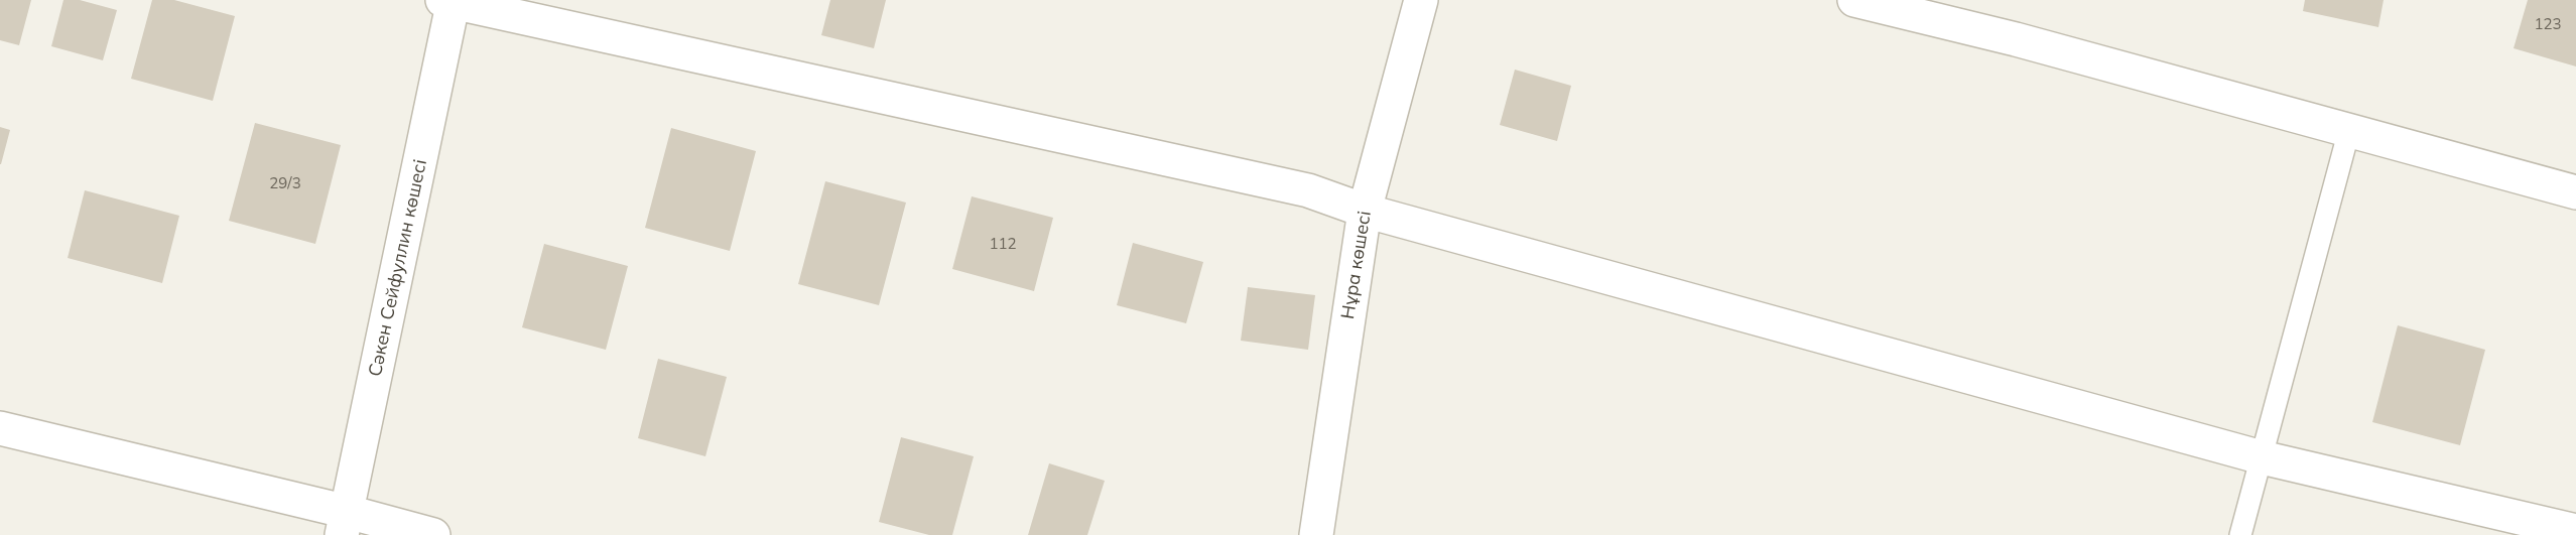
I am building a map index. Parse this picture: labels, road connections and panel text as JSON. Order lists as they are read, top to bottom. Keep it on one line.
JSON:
{"streets":{"street":["Нұра көшесі","Сәкен Сейфуллин көшесі"]},"house_numbers":["123","29/3","112"]}
